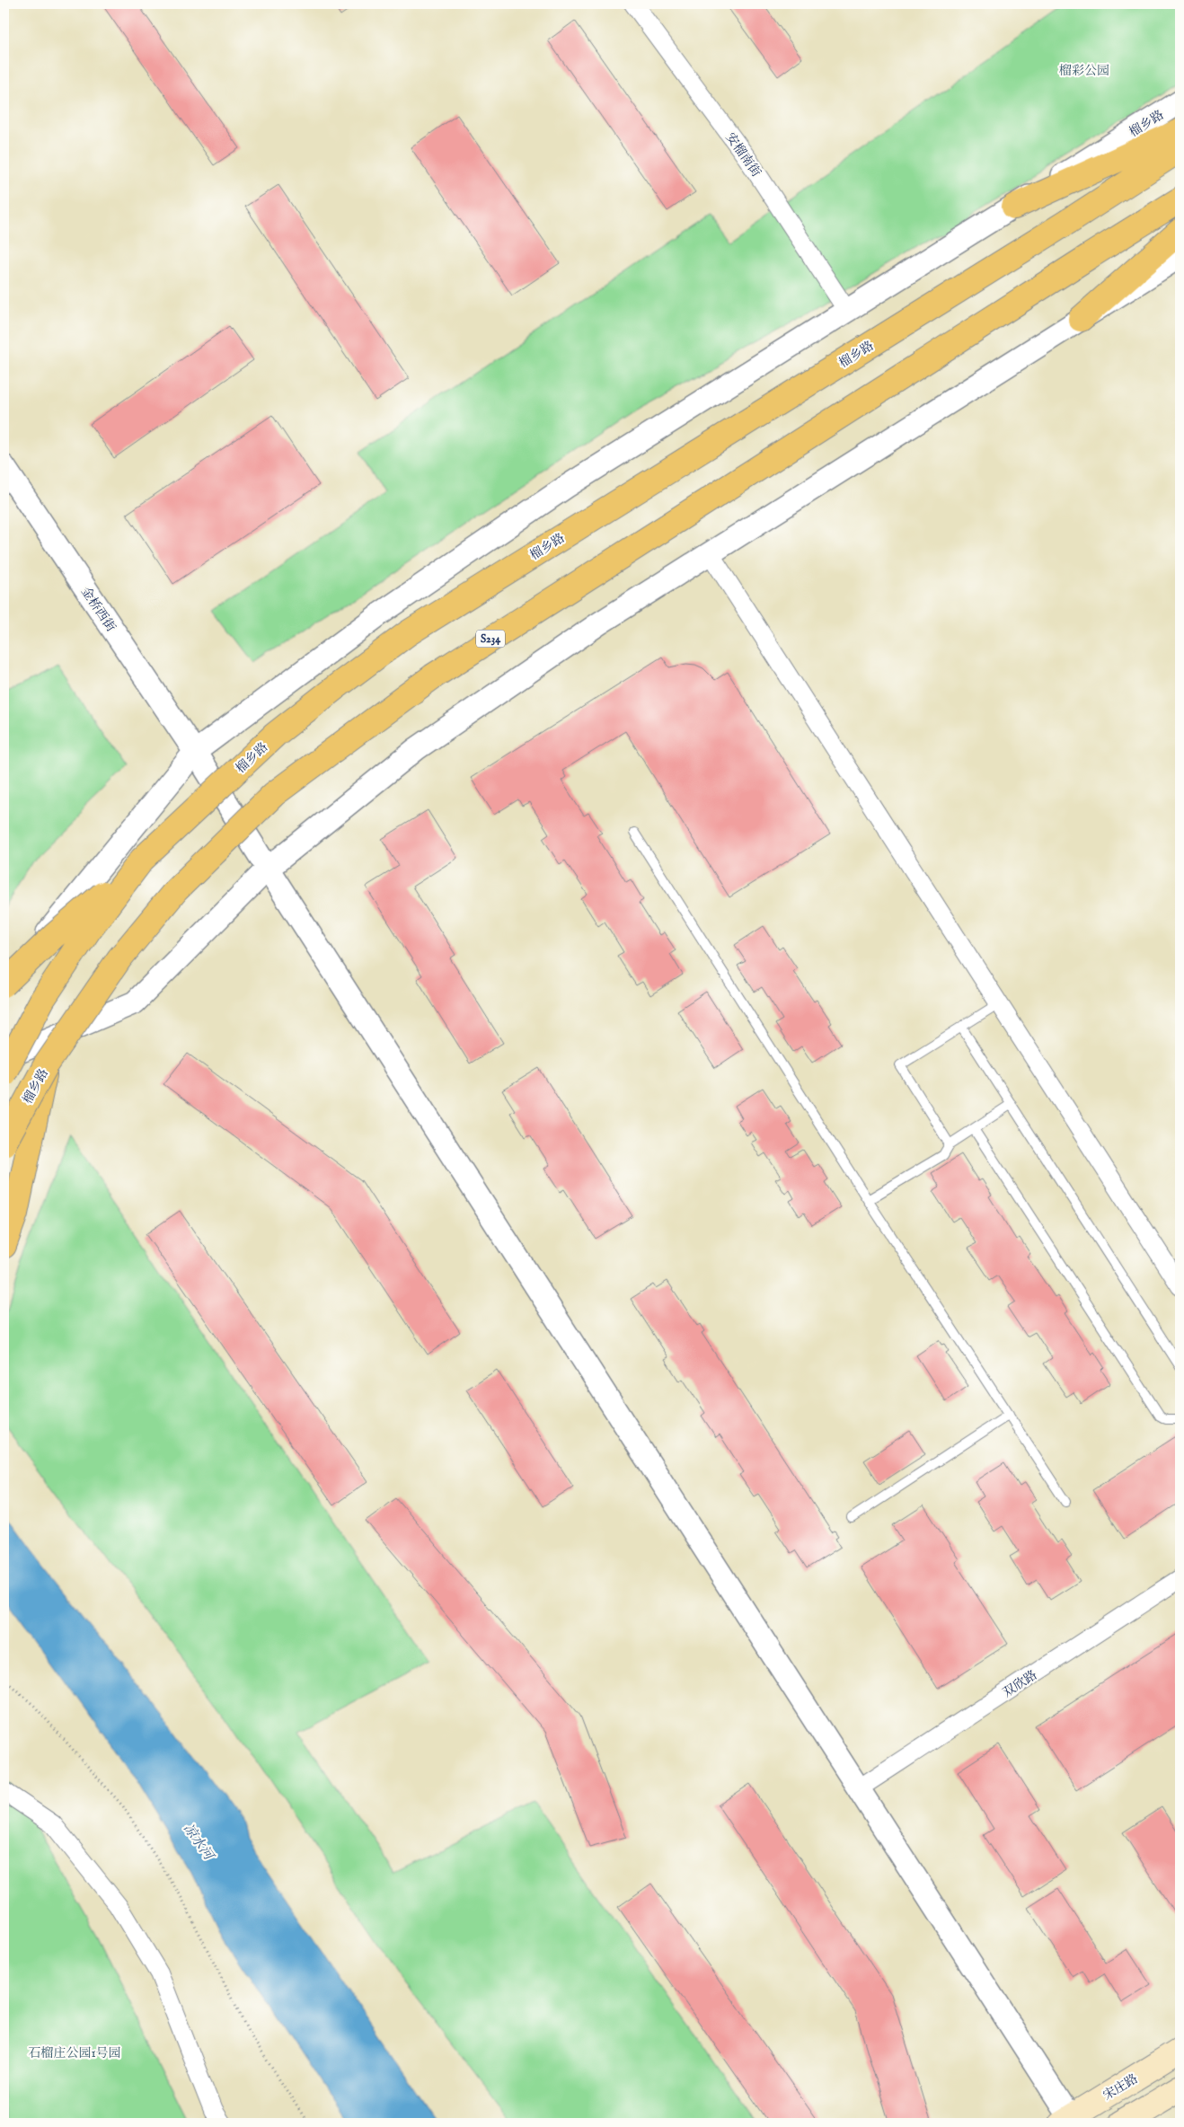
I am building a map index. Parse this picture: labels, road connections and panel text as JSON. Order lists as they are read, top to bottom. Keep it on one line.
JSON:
{"streets":{"main road":["榴乡路","S234","宋庄路"],"street":["安榴南街","金桥西街","双欣路"]},"crossings":[["榴乡路","安榴南街"],["榴乡路","金桥西街"],["金桥西街","双欣路"],["金桥西街","宋庄路"]],"water":["凉水河"],"parks":["榴彩公园","石榴庄公园1号园"]}
